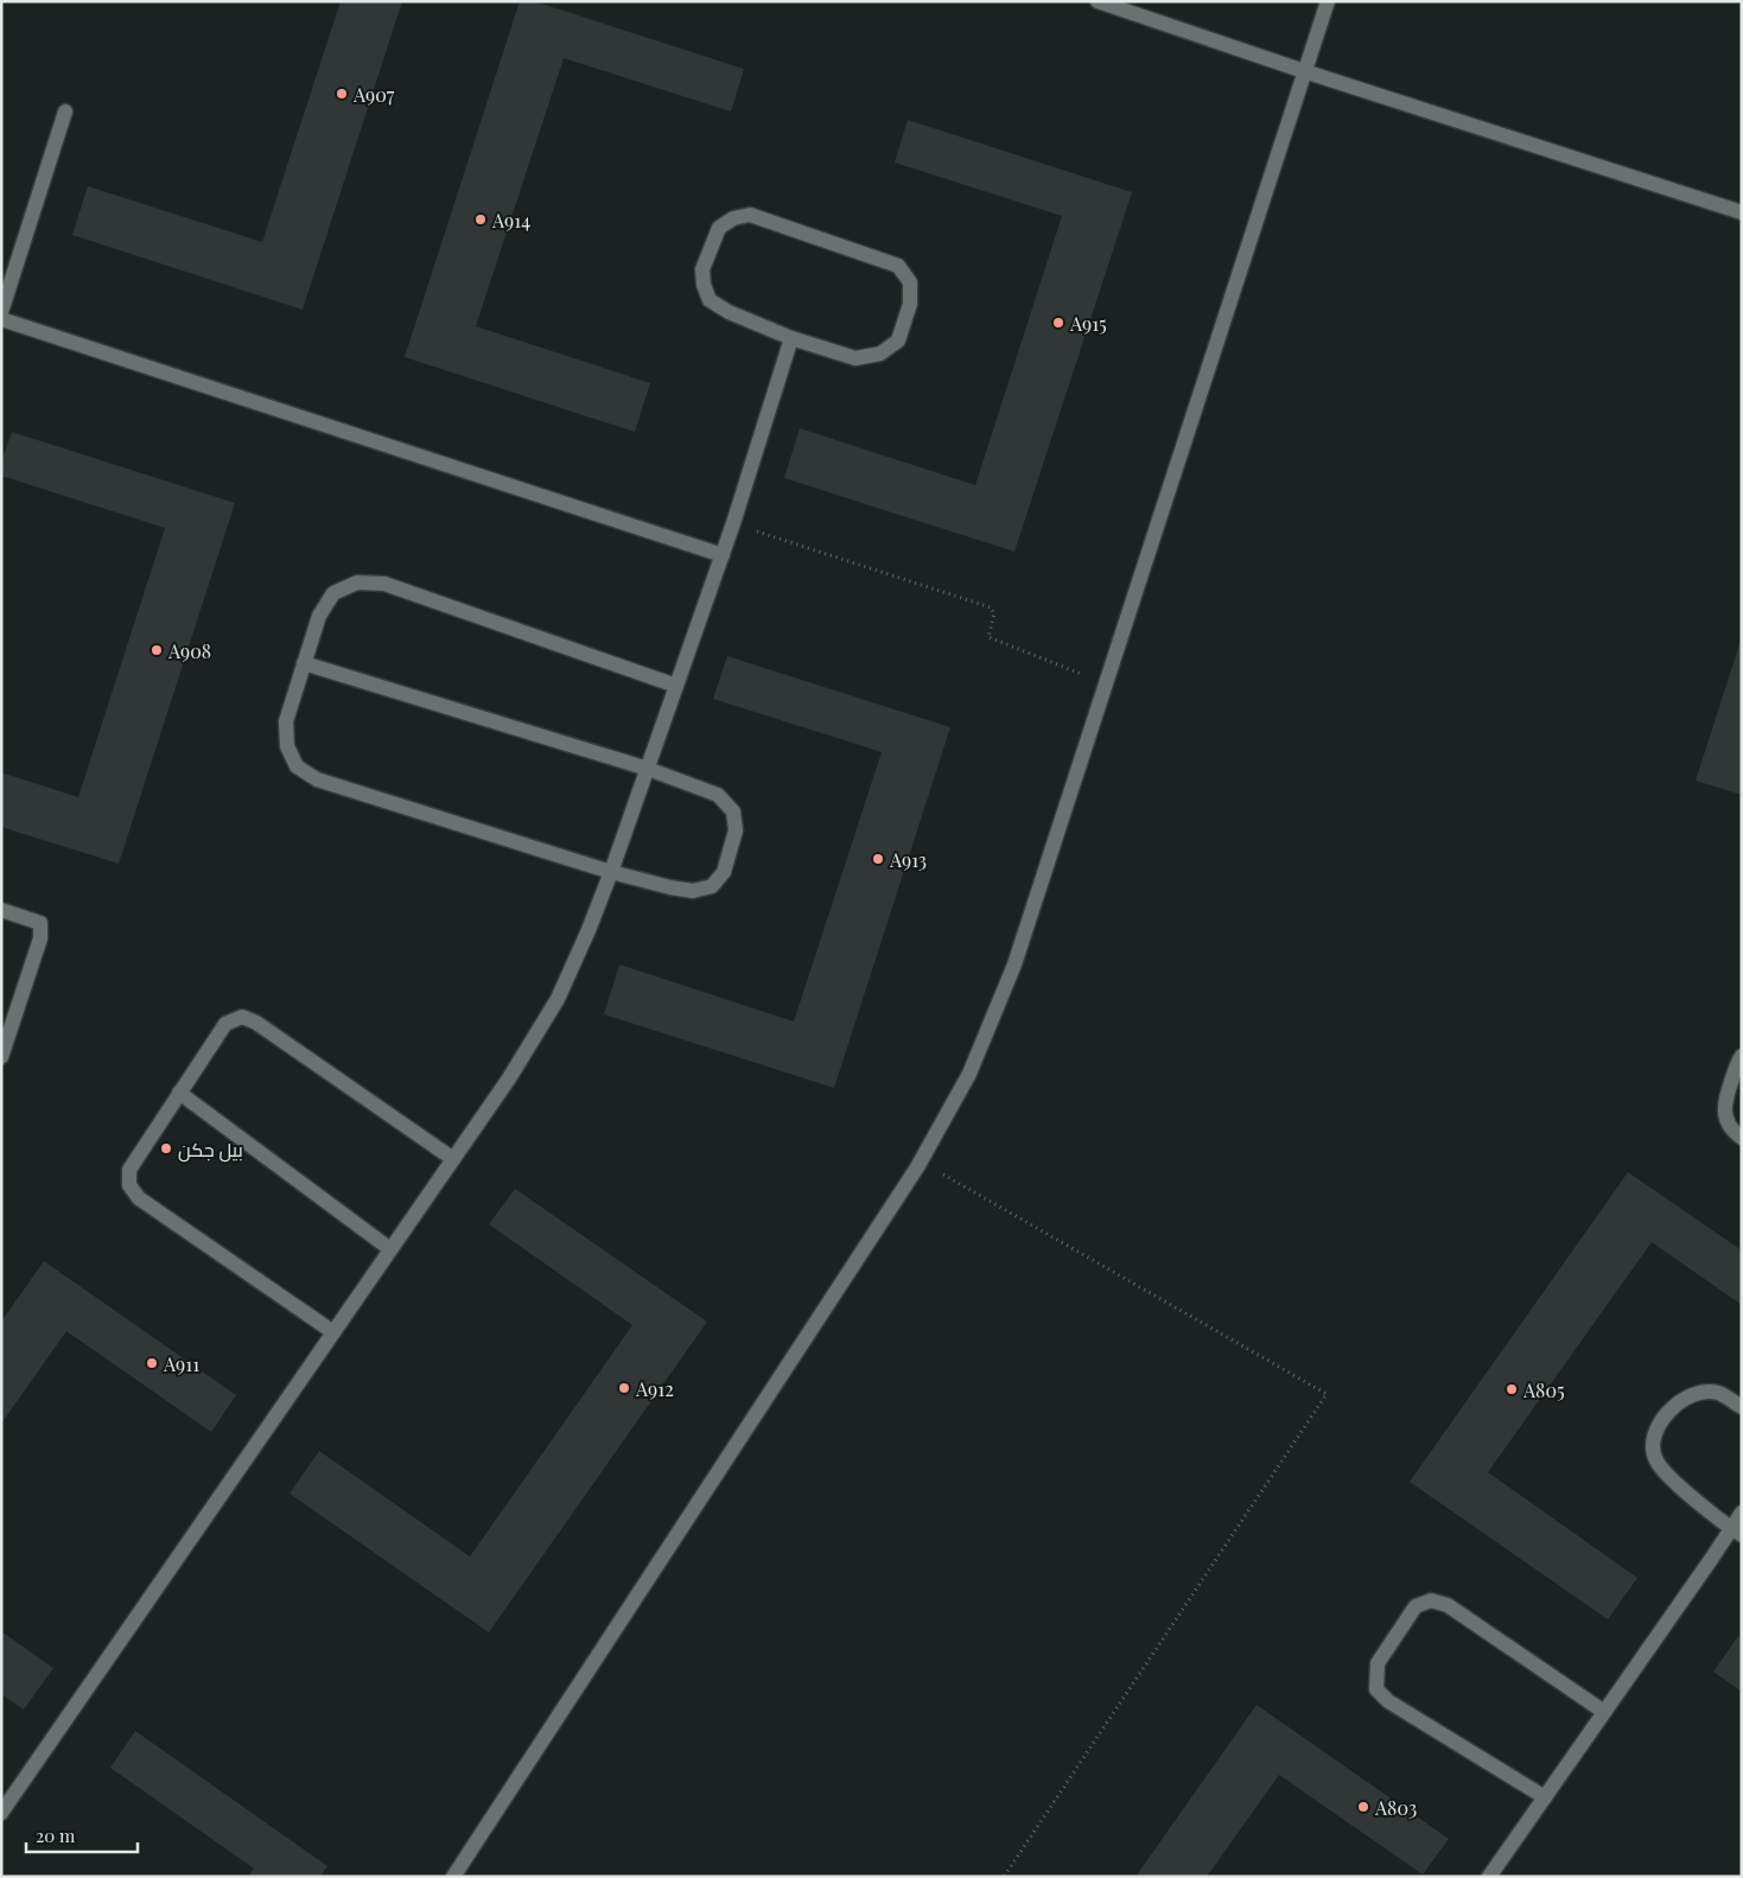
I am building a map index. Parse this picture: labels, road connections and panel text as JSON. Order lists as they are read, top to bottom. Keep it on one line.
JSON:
{"places":["A907","A914","A915","A908","A913","بيل جكن","A911","A912","A805","A803"],"scale_bar":"20 m"}
